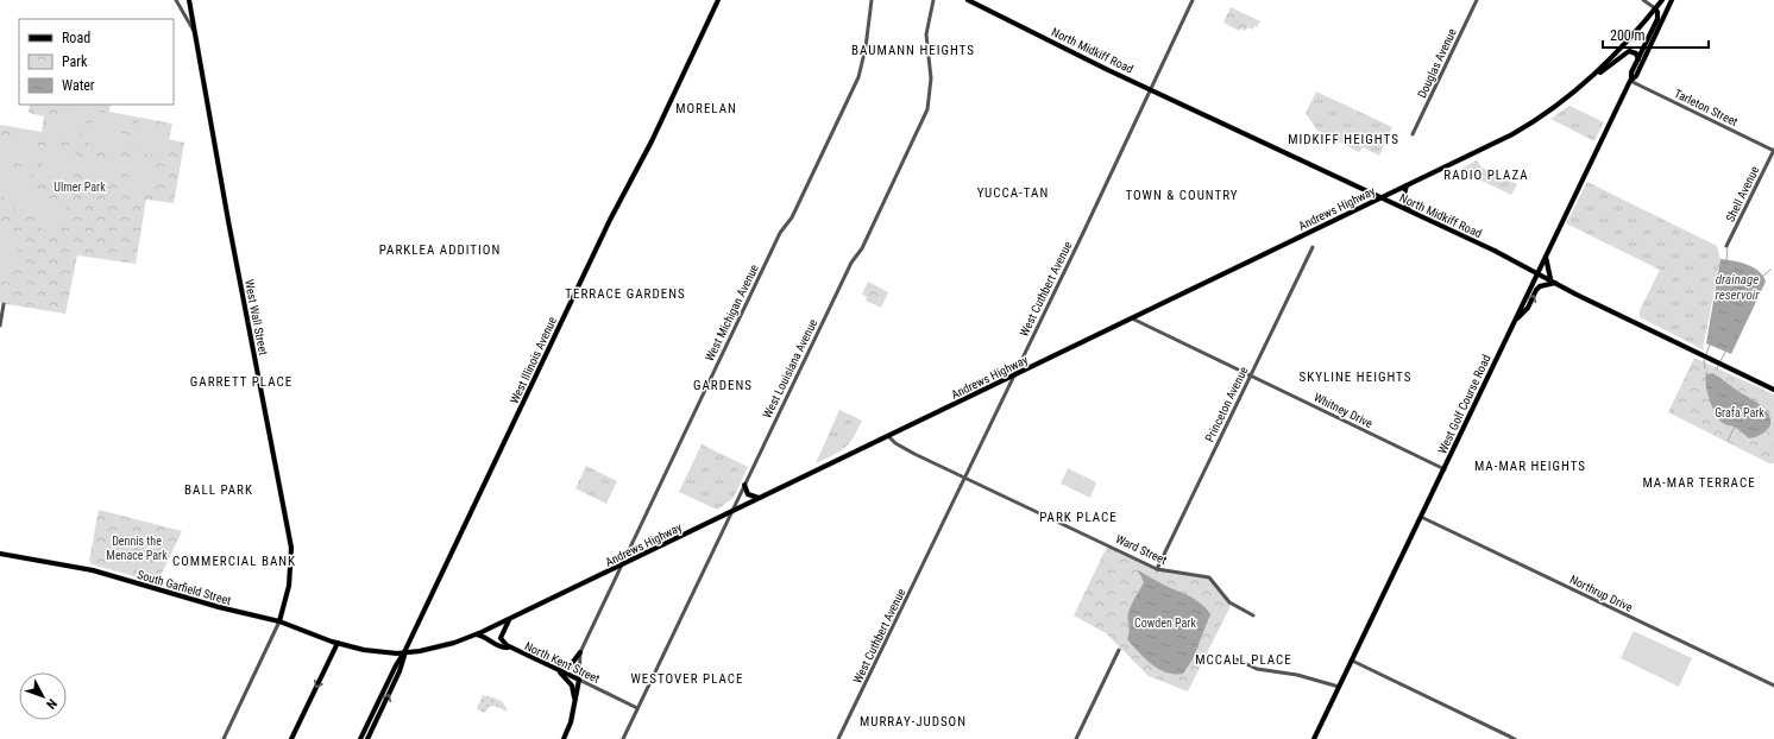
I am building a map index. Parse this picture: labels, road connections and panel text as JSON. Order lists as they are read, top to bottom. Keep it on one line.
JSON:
{"streets":{"main road":["North Midkiff Road","Andrews Highway","West Michigan Avenue","West Wall Street","West Illinois Avenue","West Golf Course Road","South Garfield Street","North Kent Street"],"street":["Douglas Avenue","Tarleton Street","Shell Avenue","West Cuthbert Avenue","West Louisiana Avenue","Princeton Avenue","Whitney Drive","Ward Street","Northrup Drive"]},"crossings":[["North Midkiff Road","Andrews Highway"],["North Midkiff Road","West Cuthbert Avenue"],["North Midkiff Road","West Golf Course Road"],["Tarleton Street","Shell Avenue"],["Tarleton Street","West Golf Course Road"],["Andrews Highway","West Cuthbert Avenue"],["Andrews Highway","West Michigan Avenue"],["Andrews Highway","West Wall Street"],["Andrews Highway","West Illinois Avenue"],["Andrews Highway","West Louisiana Avenue"],["Andrews Highway","West Golf Course Road"],["Andrews Highway","Whitney Drive"],["Andrews Highway","Ward Street"],["Andrews Highway","South Garfield Street"],["Andrews Highway","North Kent Street"],["West Cuthbert Avenue","Ward Street"],["West Michigan Avenue","North Kent Street"],["West Wall Street","South Garfield Street"],["West Louisiana Avenue","North Kent Street"],["Princeton Avenue","Whitney Drive"],["Princeton Avenue","Ward Street"],["West Golf Course Road","Whitney Drive"],["West Golf Course Road","Northrup Drive"]],"districts":["BAUMANN HEIGHTS","MORELAN","MIDKIFF HEIGHTS","RADIO PLAZA","YUCCA-TAN","TOWN & COUNTRY","PARKLEA ADDITION","TERRACE GARDENS","SKYLINE HEIGHTS","GARRETT PLACE","GARDENS","MA-MAR HEIGHTS","MA-MAR TERRACE","BALL PARK","PARK PLACE","COMMERCIAL BANK","MCCALL PLACE","WESTOVER PLACE","MURRAY-JUDSON"],"water":["drainage reservoir"],"parks":["Ulmer Park","Grafa Park","Dennis the Menace Park","Cowden Park"],"legend":["Road","Park","Water"],"scale_bar":"200 m","north":"bottom right"}
